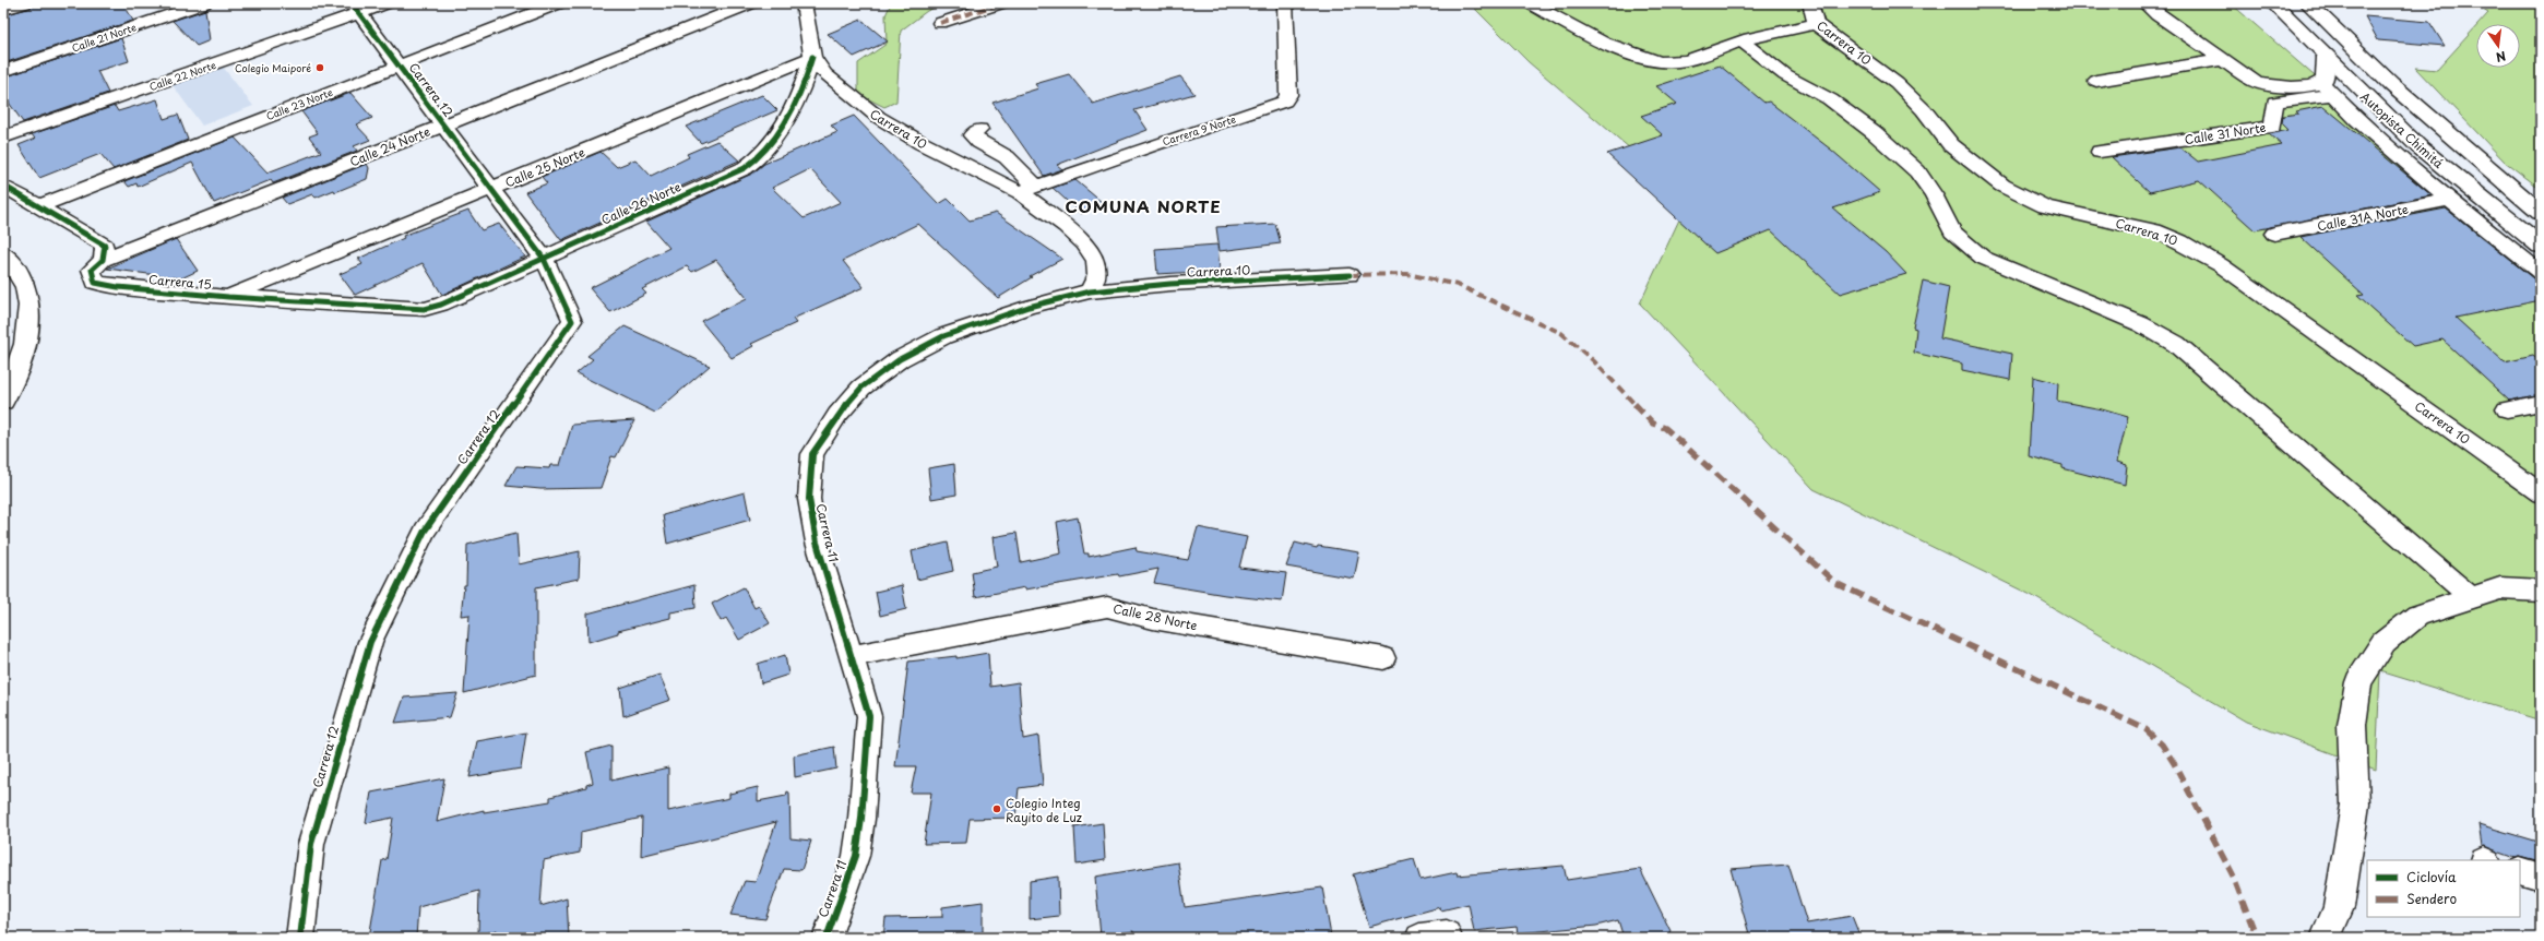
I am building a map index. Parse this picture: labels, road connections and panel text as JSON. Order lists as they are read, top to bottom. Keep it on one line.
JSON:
{"streets":{"main road":["Autopista Chimitá"],"street":["Calle 21 Norte","Carrera 10","Calle 22 Norte","Carrera 12","Calle 23 Norte","Carrera 9 Norte","Calle 31 Norte","Calle 24 Norte","Calle 25 Norte","Calle 26 Norte","Calle 31A Norte","Carrera 15","Carrera 11","Calle 28 Norte"]},"crossings":[["Carrera 10","Carrera 9 Norte"],["Carrera 10","Calle 25 Norte"],["Carrera 10","Calle 26 Norte"],["Carrera 10","Carrera 11"],["Calle 22 Norte","Carrera 12"],["Carrera 12","Calle 23 Norte"],["Carrera 12","Calle 24 Norte"],["Carrera 12","Calle 25 Norte"],["Carrera 12","Calle 26 Norte"],["Calle 24 Norte","Carrera 15"],["Calle 25 Norte","Calle 26 Norte"],["Calle 25 Norte","Carrera 15"],["Calle 26 Norte","Carrera 15"],["Carrera 11","Calle 28 Norte"]],"districts":["COMUNA NORTE"],"places":["Colegio Maiporé","Colegio Integ Rayito de Luz"],"legend":["Ciclovía","Sendero"],"north":"bottom"}
